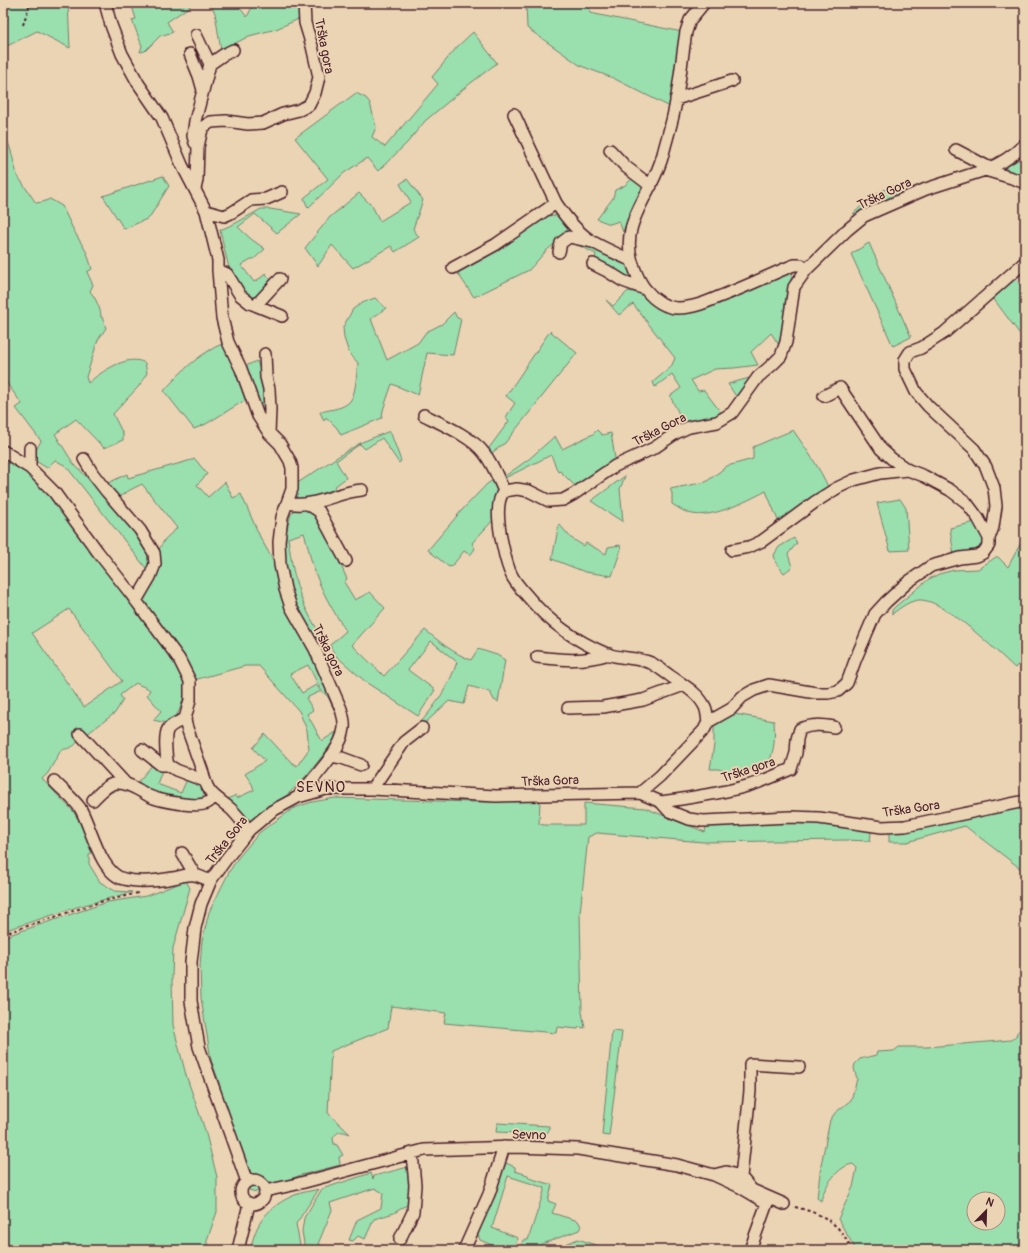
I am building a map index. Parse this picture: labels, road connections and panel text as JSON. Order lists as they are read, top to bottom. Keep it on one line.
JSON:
{"streets":{"street":["Trška gora","Trška Gora","Sevno"]},"crossings":[["Trška gora","Trška Gora"],["Trška Gora","Sevno"]],"districts":["SEVNO"],"north":"top right"}
